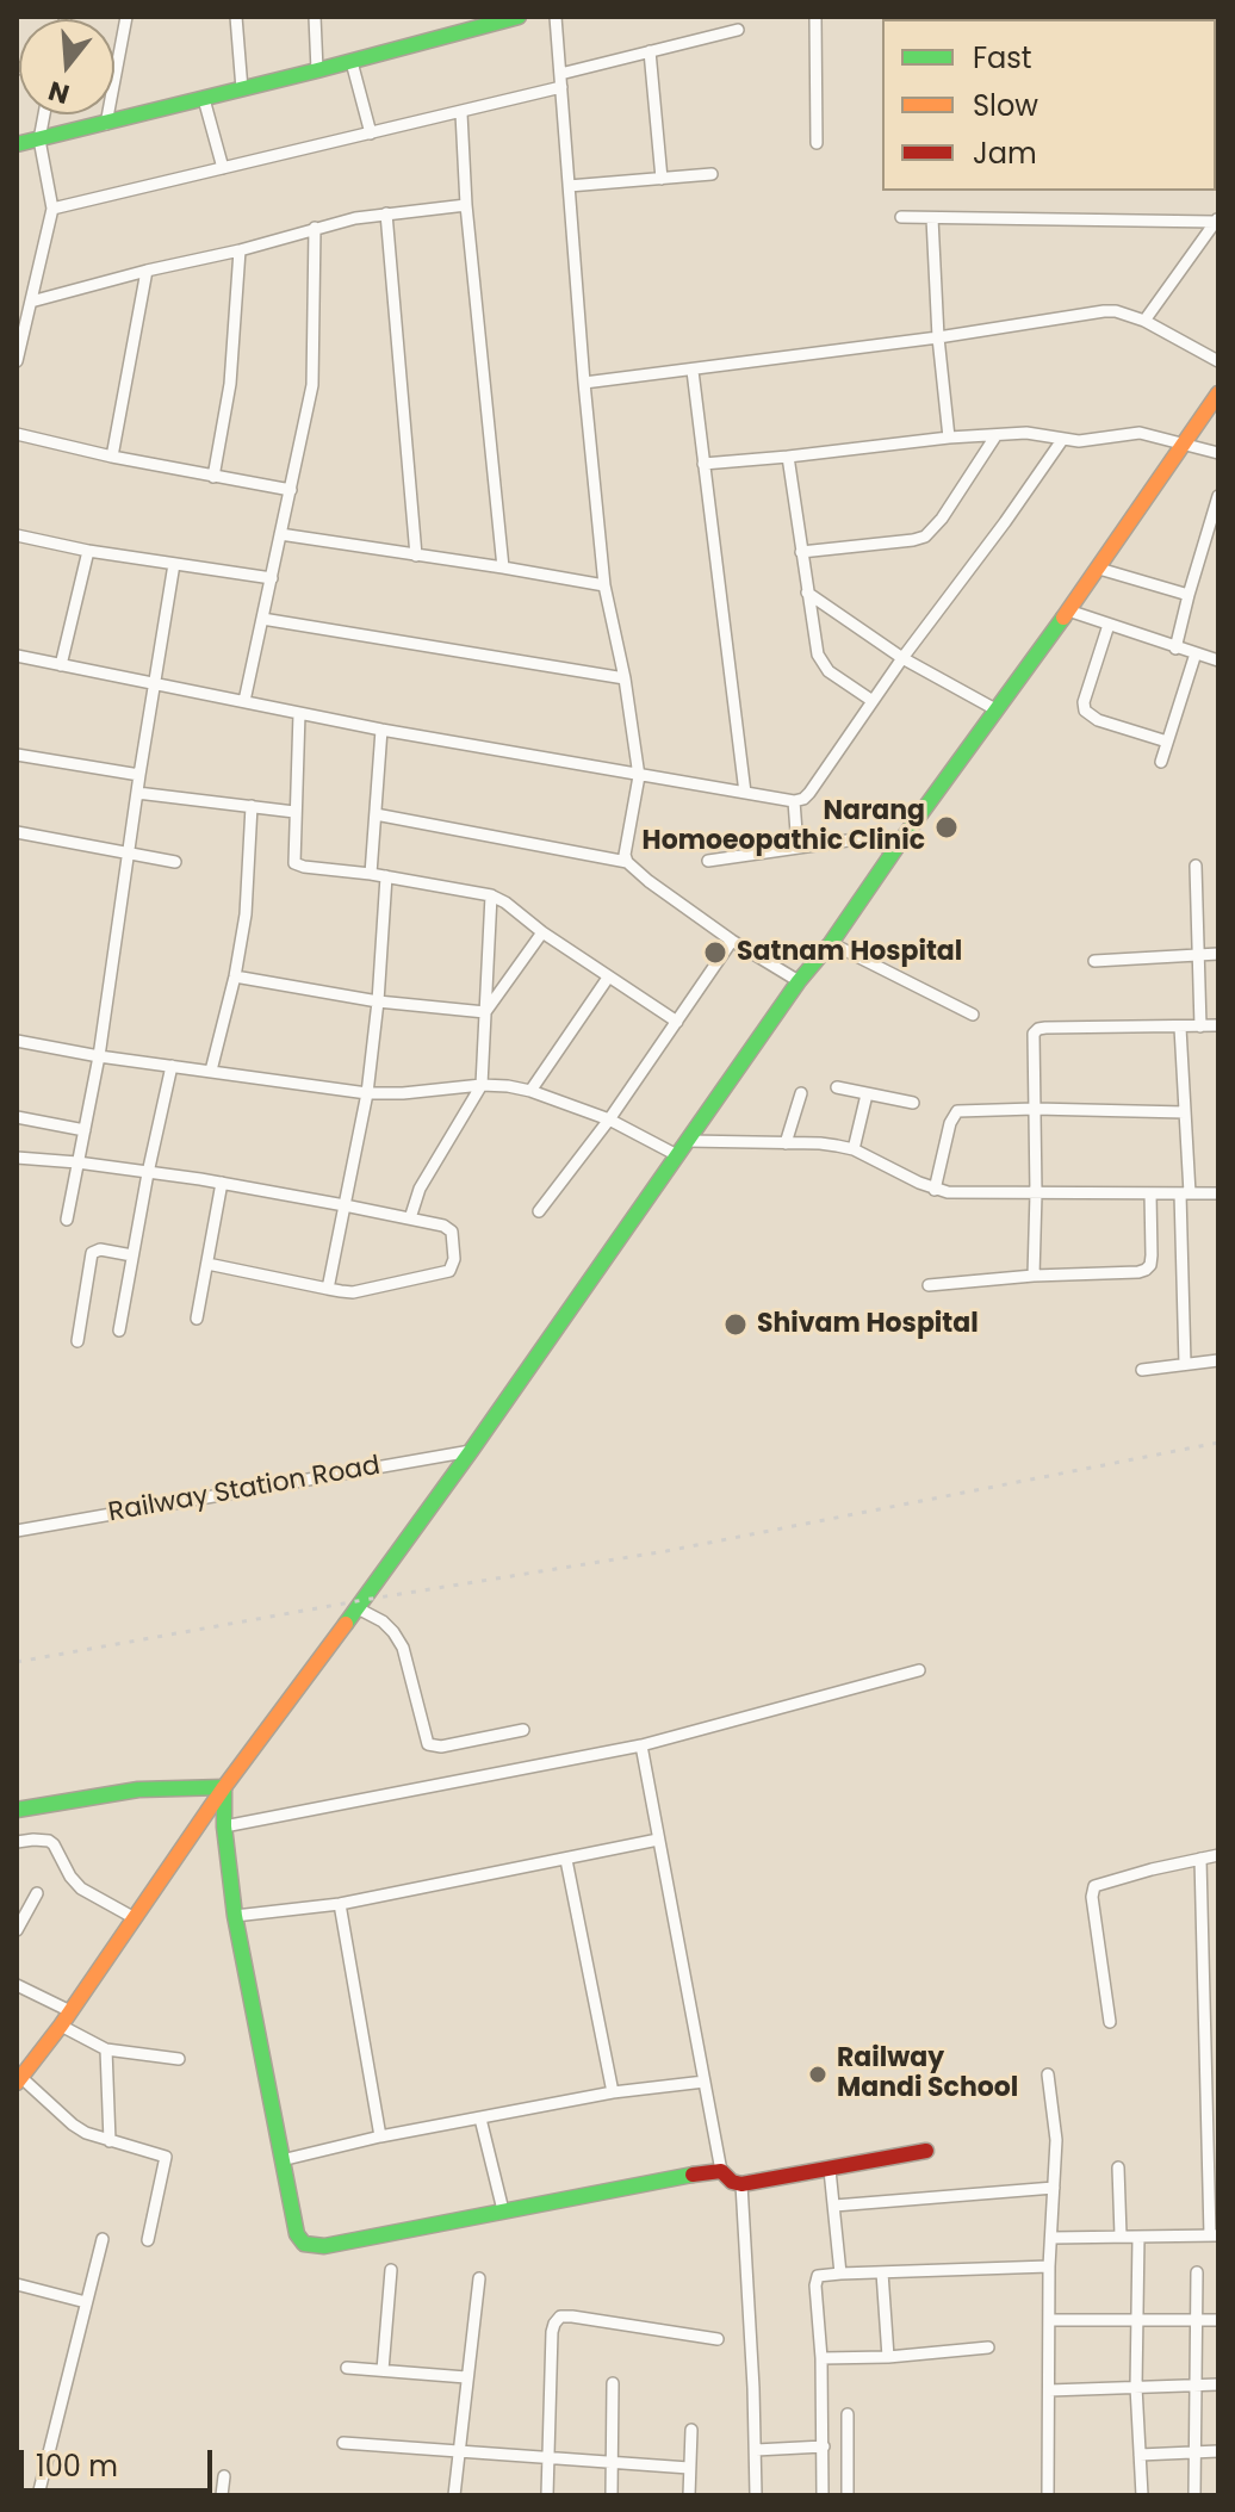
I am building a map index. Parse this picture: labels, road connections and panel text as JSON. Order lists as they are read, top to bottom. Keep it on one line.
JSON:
{"streets":{"street":["Railway Station Road"]},"places":["Narang Homoeopathic Clinic","Satnam Hospital","Shivam Hospital","Railway Mandi School"],"legend":["Fast","Slow","Jam"],"scale_bar":"100 m","north":"bottom"}
